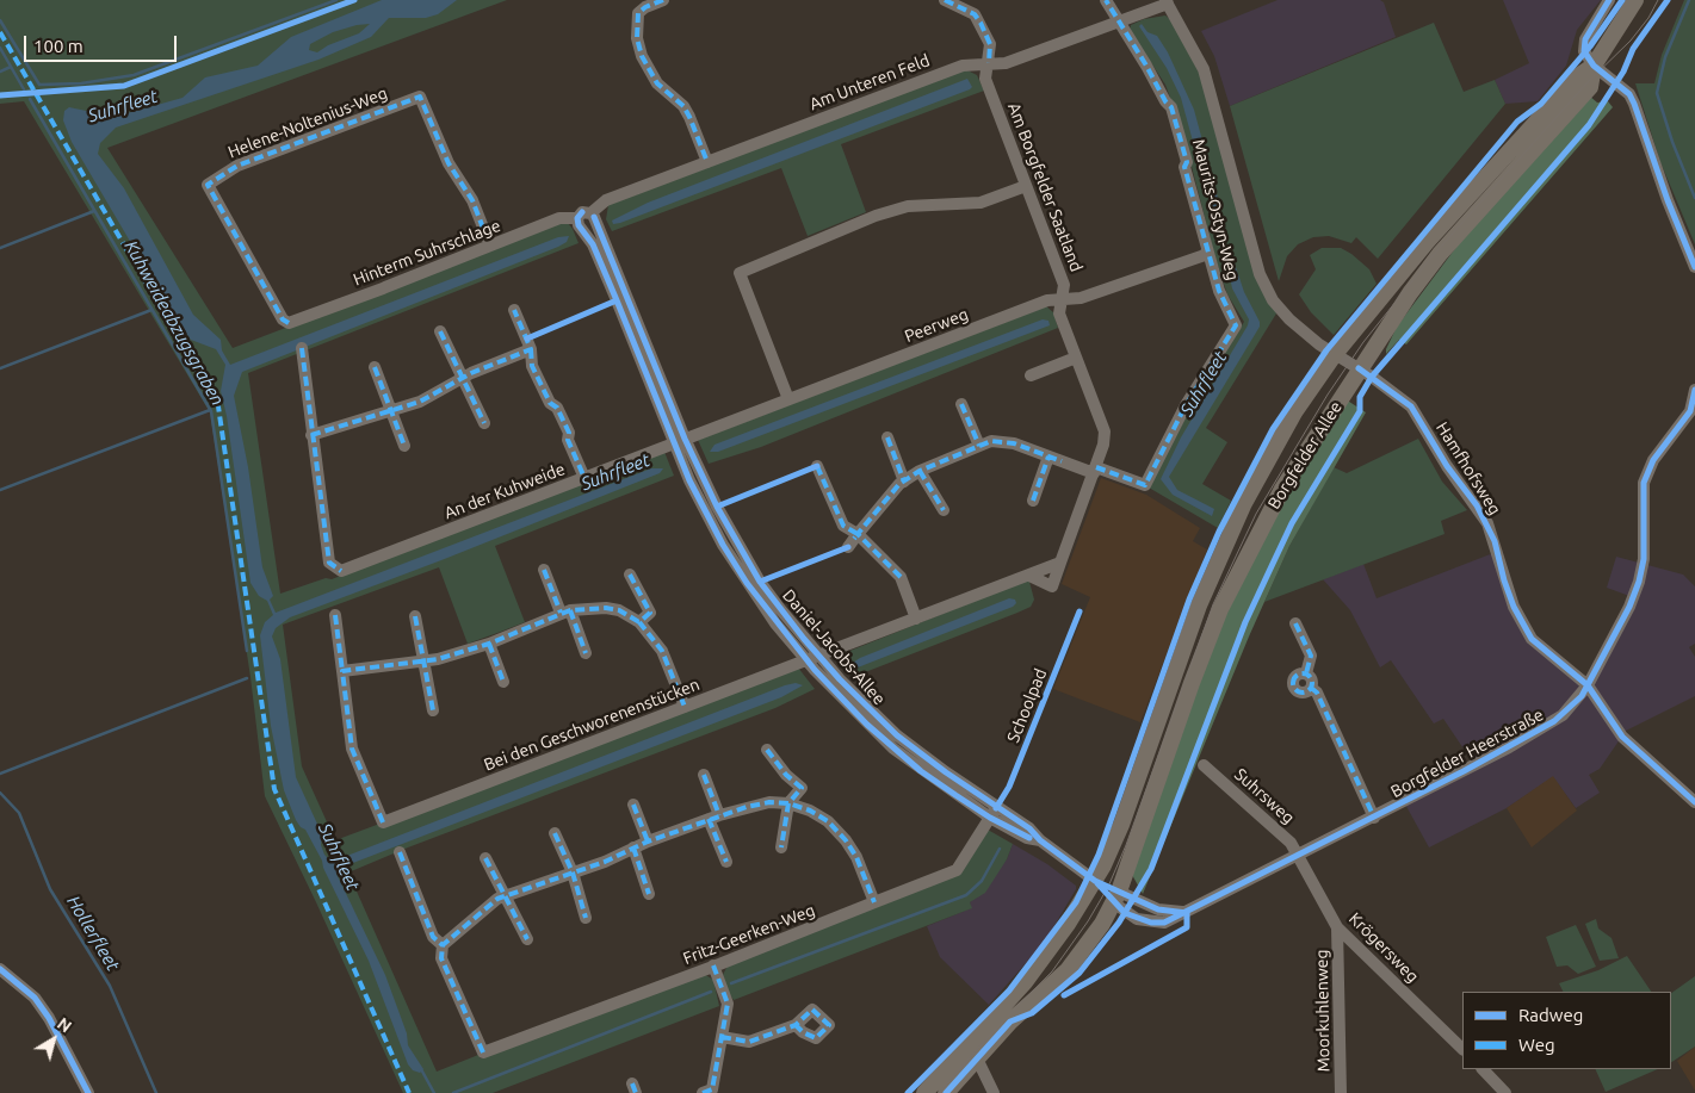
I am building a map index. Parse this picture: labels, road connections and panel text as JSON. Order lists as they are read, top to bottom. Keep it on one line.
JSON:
{"streets":{"main road":["Borgfelder Allee"],"street":["Am Unteren Feld","Helene-Noltenius-Weg","Am Borgfelder Saatland","Maurits-Ostyn-Weg","Hinterm Suhrschlage","Peerweg","Hamfhofsweg","An der Kuhweide","Daniel-Jacobs-Allee","Bei den Geschworenenstücken","Borgfelder Heerstraße","Suhrsweg","Fritz-Geerken-Weg","Krögersweg","Moorkuhlenweg"],"cycle path":["Schoolpad"]},"crossings":[["Am Unteren Feld","Am Borgfelder Saatland"],["Am Unteren Feld","Maurits-Ostyn-Weg"],["Am Unteren Feld","Hamfhofsweg"],["Am Unteren Feld","Daniel-Jacobs-Allee"],["Helene-Noltenius-Weg","Hinterm Suhrschlage"],["Am Borgfelder Saatland","Maurits-Ostyn-Weg"],["Am Borgfelder Saatland","Peerweg"],["Maurits-Ostyn-Weg","Peerweg"],["Hinterm Suhrschlage","Daniel-Jacobs-Allee"],["Peerweg","An der Kuhweide"],["Peerweg","Daniel-Jacobs-Allee"],["Borgfelder Allee","Hamfhofsweg"],["Borgfelder Allee","Daniel-Jacobs-Allee"],["Borgfelder Allee","Borgfelder Heerstraße"],["Hamfhofsweg","Borgfelder Heerstraße"],["An der Kuhweide","Daniel-Jacobs-Allee"],["Daniel-Jacobs-Allee","Bei den Geschworenenstücken"],["Daniel-Jacobs-Allee","Fritz-Geerken-Weg"],["Borgfelder Heerstraße","Suhrsweg"],["Borgfelder Heerstraße","Krögersweg"],["Suhrsweg","Krögersweg"],["Krögersweg","Moorkuhlenweg"]],"water":["Suhrfleet","Kuhweideabzugsgraben","Hollerfleet"],"legend":["Radweg","Weg"],"scale_bar":"100 m","north":"top right"}
